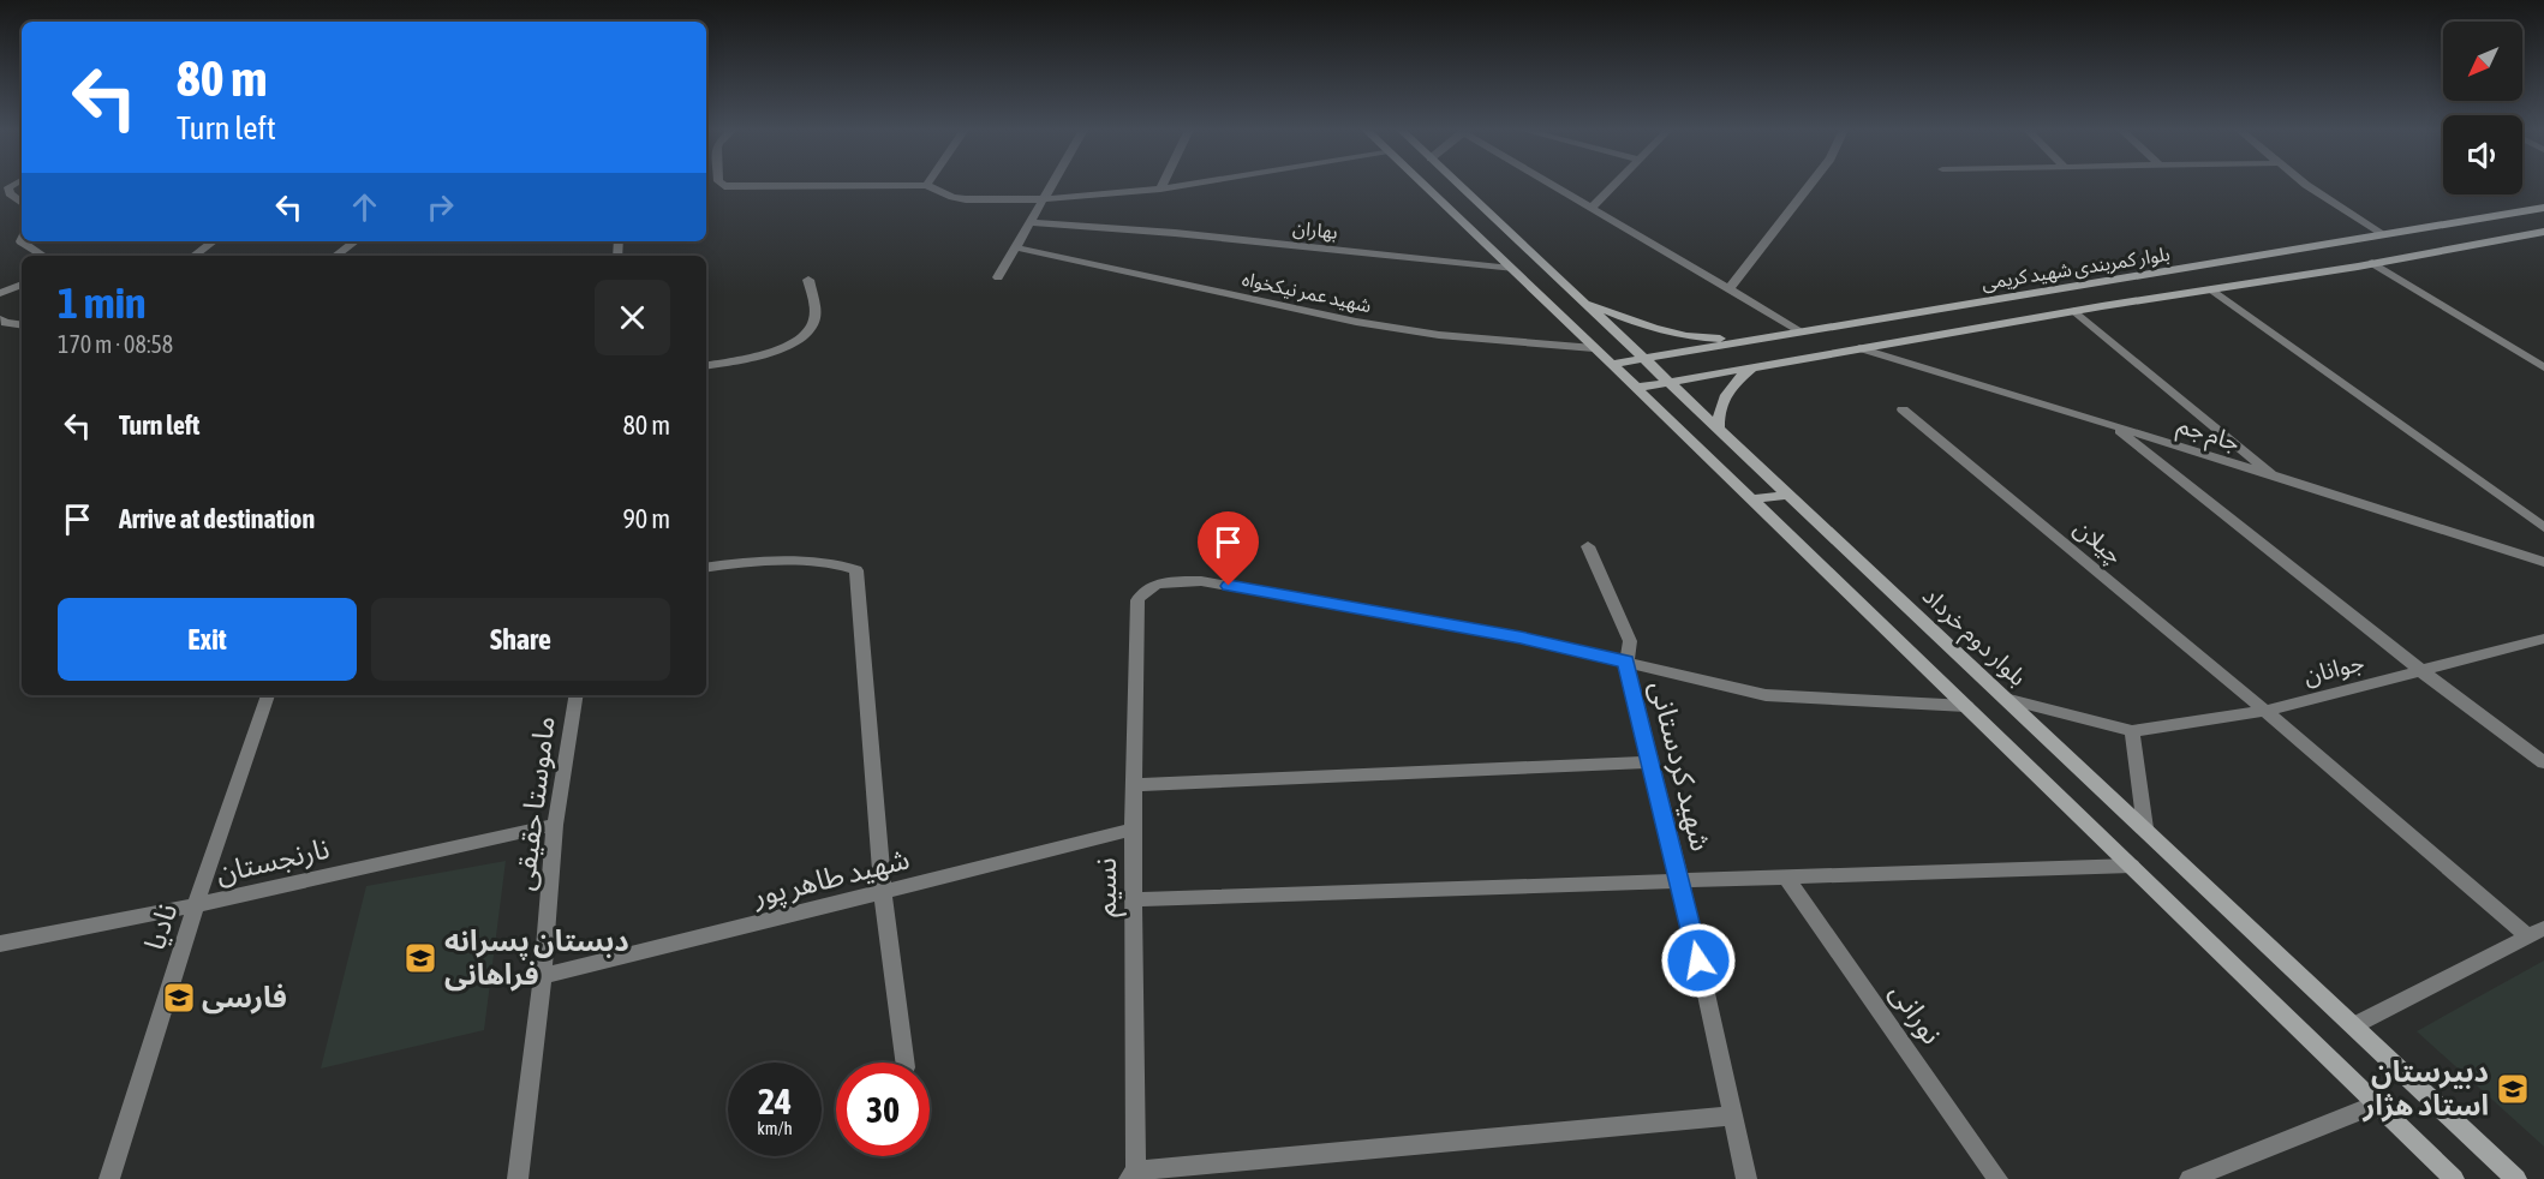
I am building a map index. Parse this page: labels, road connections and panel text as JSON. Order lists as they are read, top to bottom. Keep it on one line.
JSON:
{"streets":{"street":["بهاران","بلوار کمربندی شهید کریمی","شهید عمر نیکخواه","جام جم","چیلان","بلوار دوم خرداد","جوانان","شهید کردستانی","ماموستا حقیقی","نارنجستان","شهید طاهر پور","نسیم","نادیا","نورانی"]},"crossings":[["بلوار کمربندی شهید کریمی","جام جم"],["بلوار کمربندی شهید کریمی","بلوار دوم خرداد"],["چیلان","جوانان"],["شهید کردستانی","نسیم"],["ماموستا حقیقی","نارنجستان"],["ماموستا حقیقی","شهید طاهر پور"],["نارنجستان","نادیا"],["شهید طاهر پور","نسیم"]],"places":{"school or university":["دبستان پسرانه فراهانی","فارسی","دبیرستان استاد هژار"]},"north":"bottom left","page":{"turn":["80 m","Turn left"],"heading":["1 min","170 m · 08:58"],"list":[{"name":"Turn left","value":"80 m"},{"name":"Arrive at destination","value":"90 m"}],"buttons":["Exit","Share"],"speed":"24 km/h","limit":"30"}}
